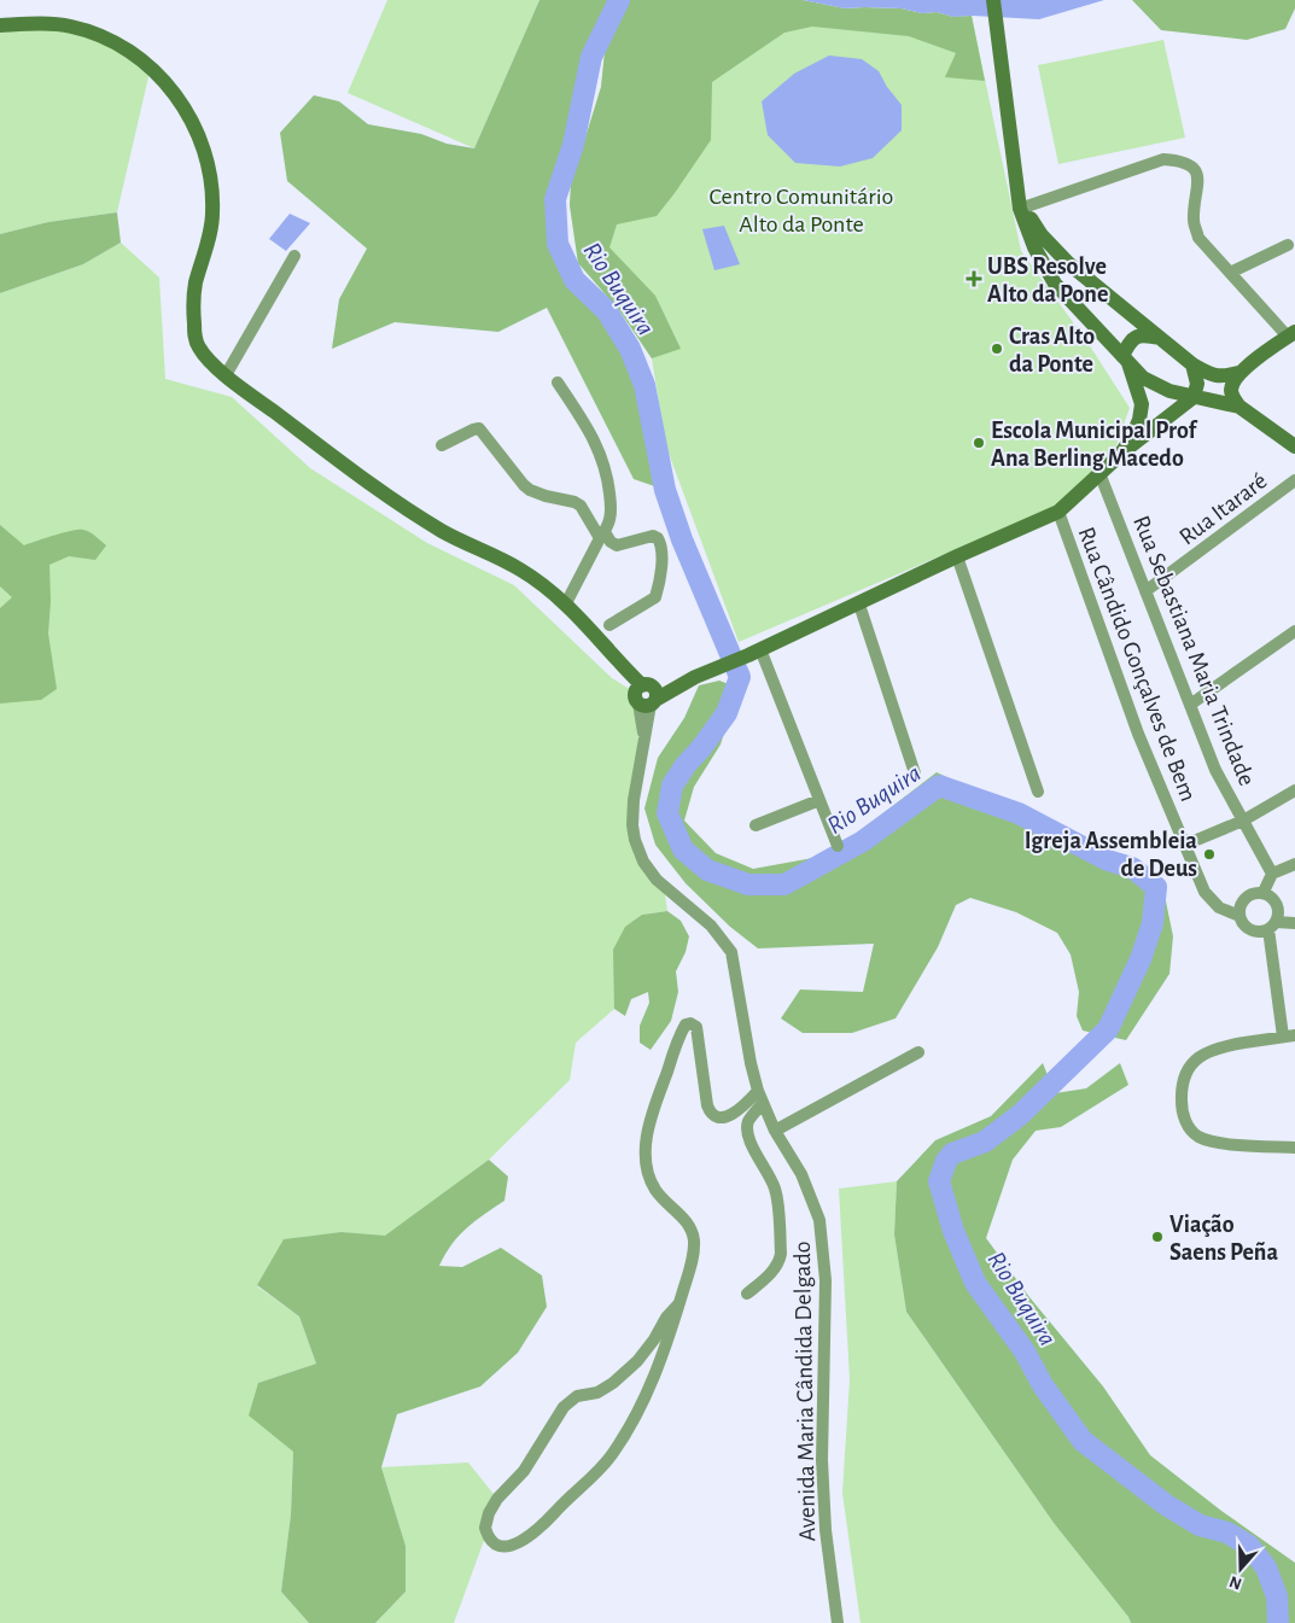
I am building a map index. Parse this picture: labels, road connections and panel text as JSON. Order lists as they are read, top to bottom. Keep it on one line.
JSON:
{"streets":{"street":["Rua Itararé","Rua Sebastiana Maria Trindade","Rua Cândido Gonçalves de Bem","Avenida Maria Cândida Delgado"]},"crossings":[["Rua Itararé","Rua Sebastiana Maria Trindade"]],"water":["Rio Buquira"],"parks":["Centro Comunitário Alto da Ponte"],"places":{"health":["UBS Resolve Alto da Pone"],"other":["Cras Alto da Ponte","Escola Municipal Prof Ana Berling Macedo","Igreja Assembleia de Deus","Viação Saens Peña"]},"north":"bottom"}
